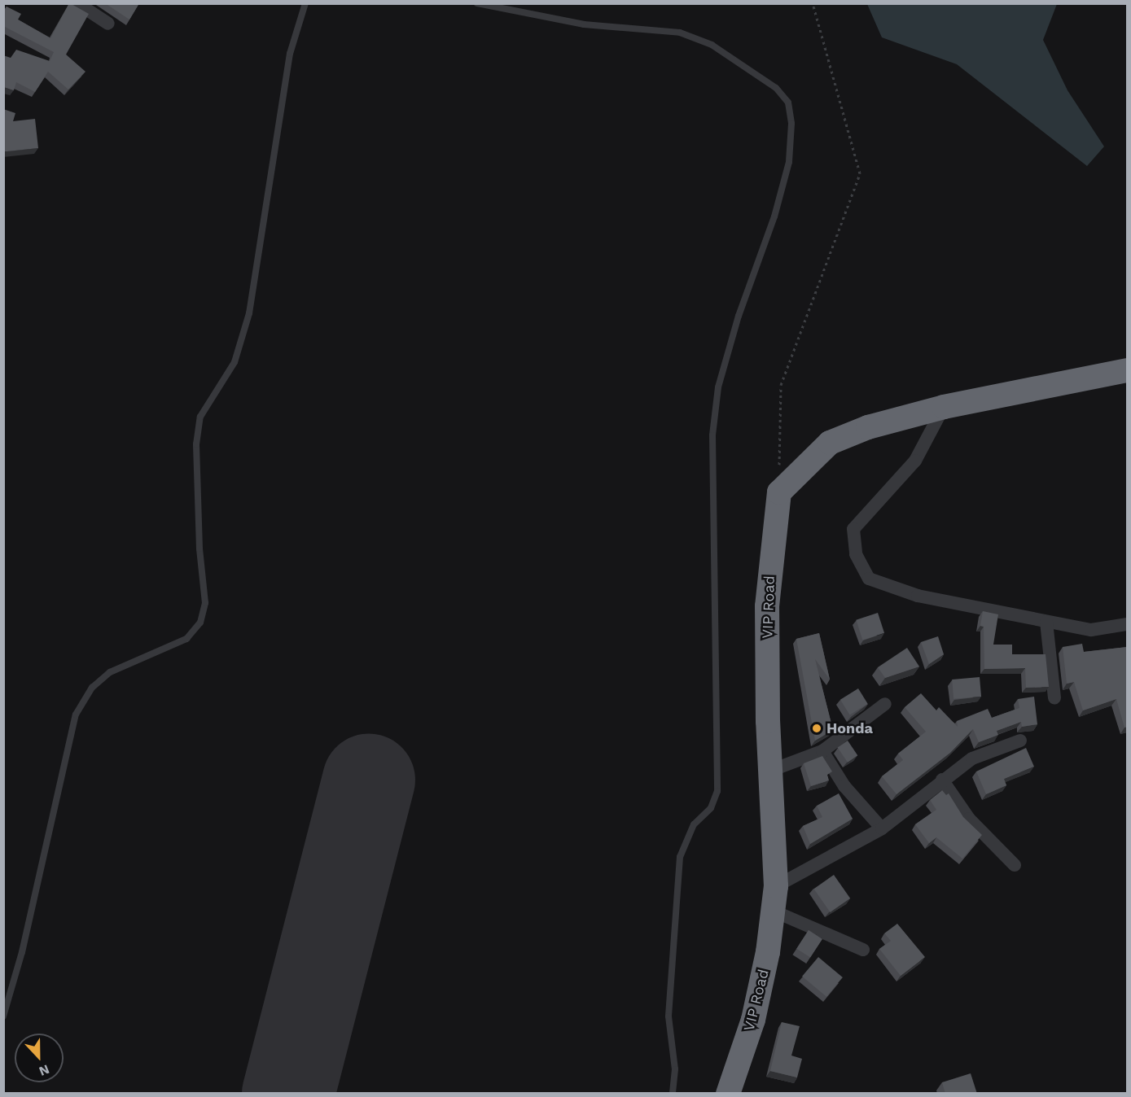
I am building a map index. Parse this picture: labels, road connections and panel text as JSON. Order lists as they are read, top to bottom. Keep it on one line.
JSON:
{"streets":{"highway":["VIP Road"]},"places":["Honda"],"north":"bottom"}
